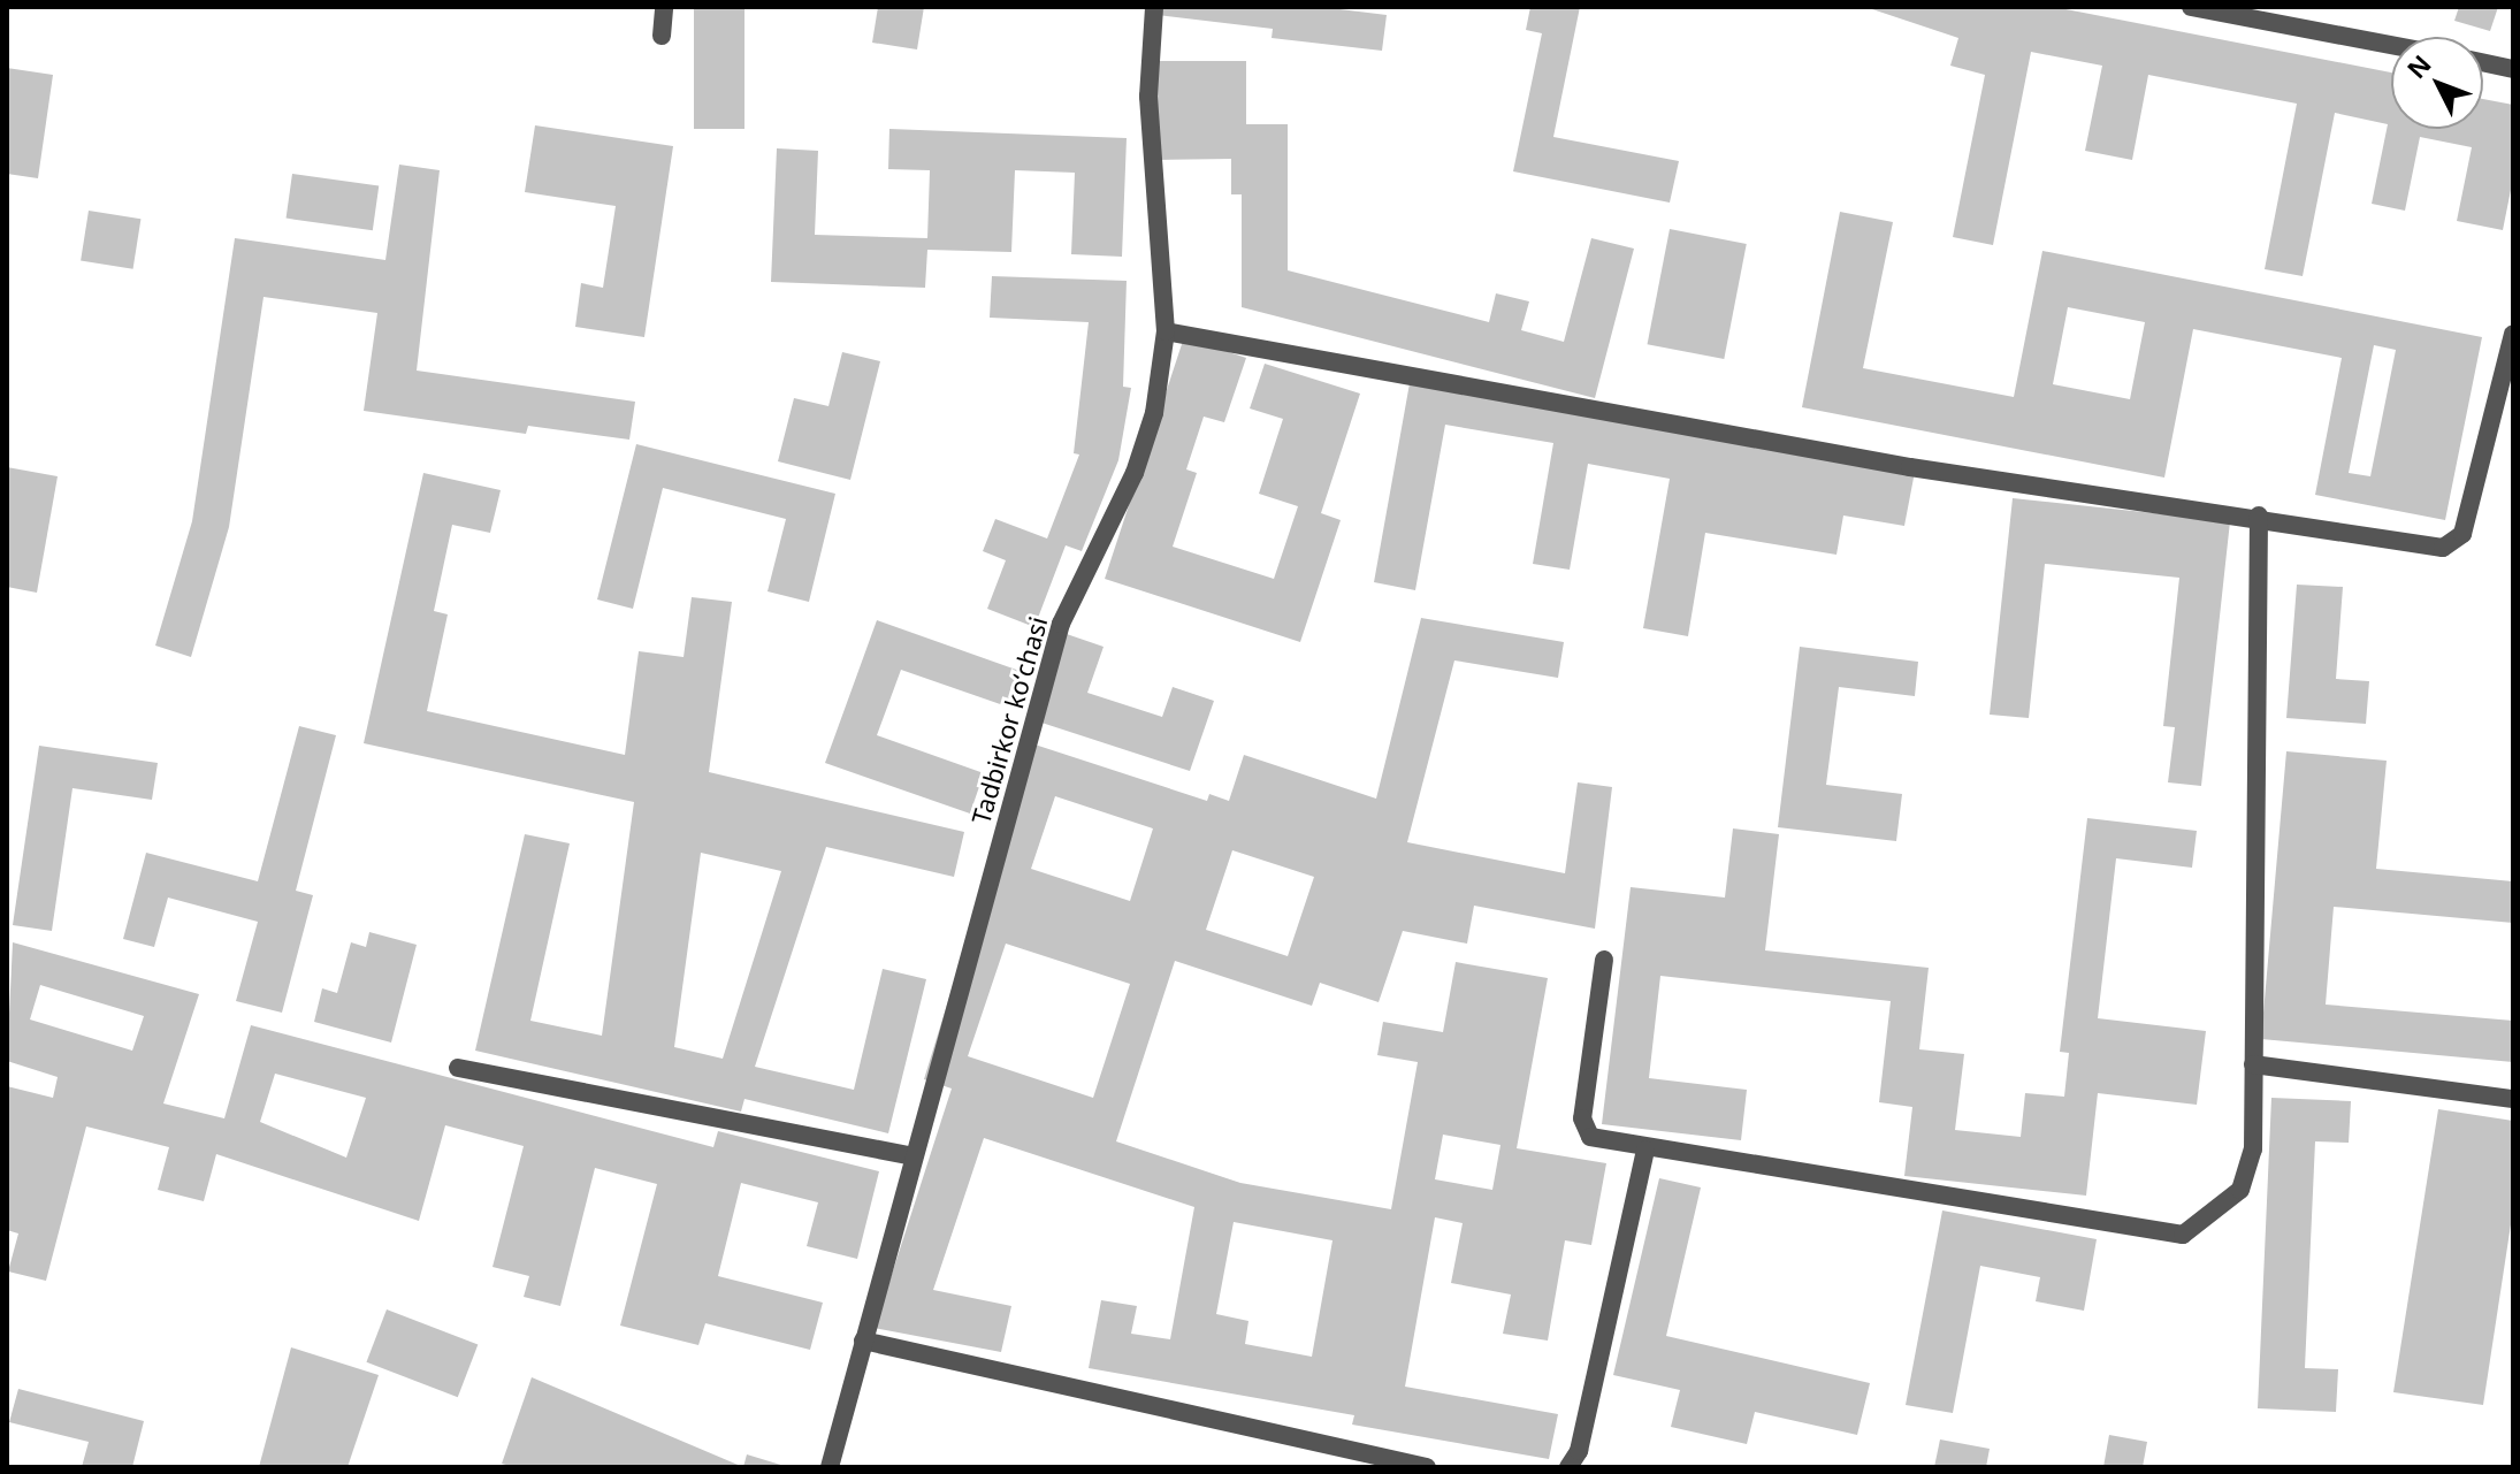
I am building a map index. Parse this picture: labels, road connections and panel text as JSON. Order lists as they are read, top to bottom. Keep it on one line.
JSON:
{"streets":{"street":["Tadbirkor koʻchasi"]},"north":"top left"}
